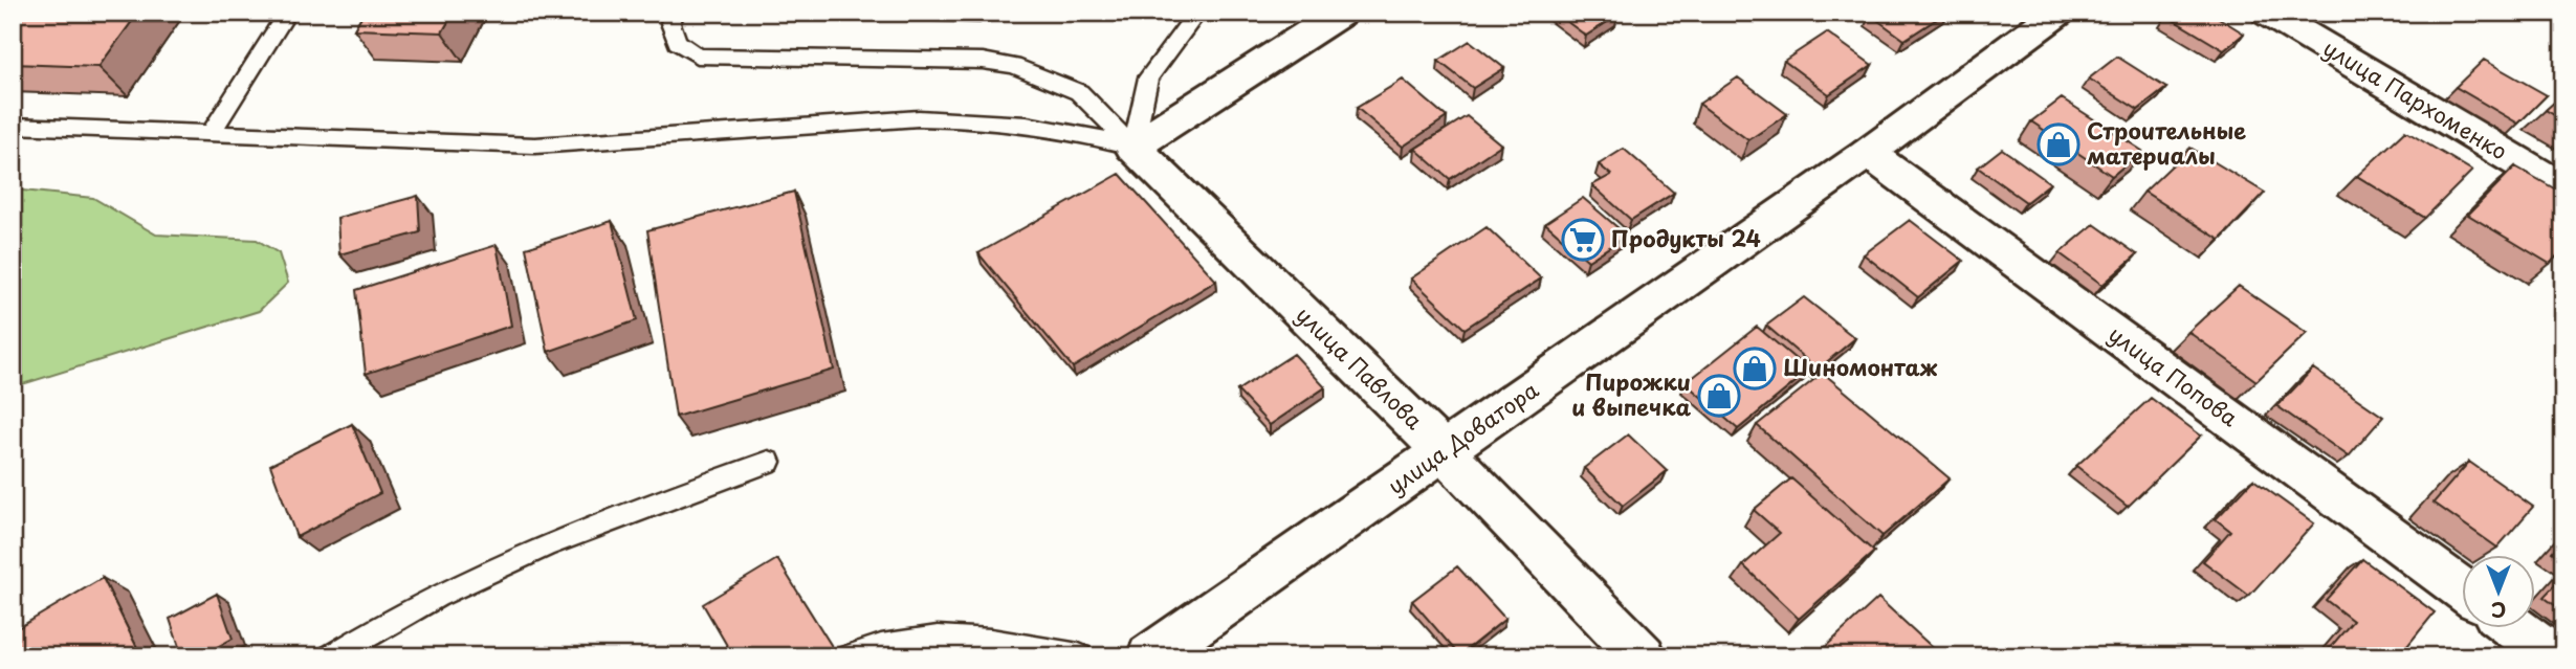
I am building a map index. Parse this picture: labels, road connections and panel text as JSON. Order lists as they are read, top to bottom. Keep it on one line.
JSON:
{"streets":{"street":["улица Пархоменко","улица Павлова","улица Попова","улица Доватора"]},"crossings":[["улица Павлова","улица Доватора"],["улица Попова","улица Доватора"]],"places":{"shop":["Строительные материалы","Шиномонтаж","Пирожки и выпечка"],"supermarket":["Продукты 24"]},"north":"bottom"}
